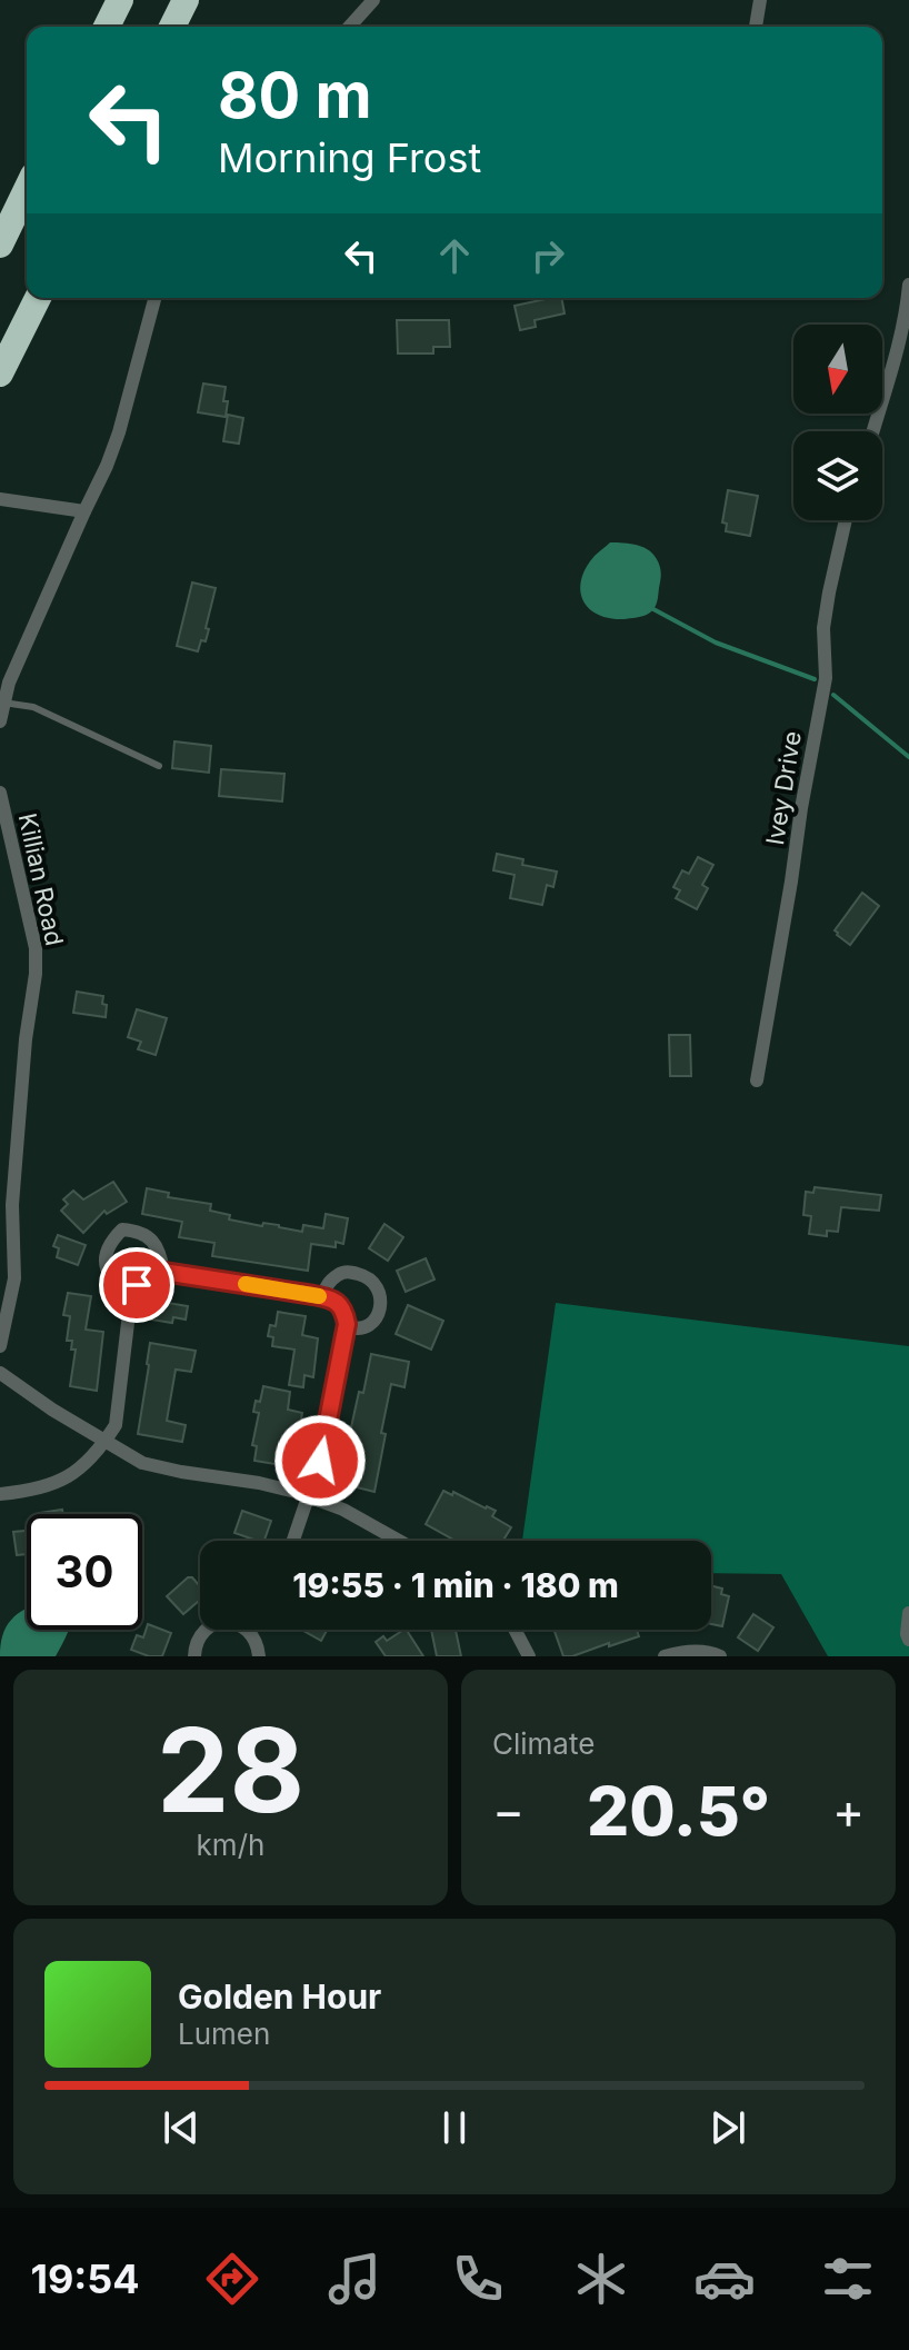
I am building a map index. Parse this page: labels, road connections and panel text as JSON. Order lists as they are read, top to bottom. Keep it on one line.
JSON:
{"streets":{"street":["Ivey Drive","Killian Road"]},"north":"bottom","page":{"turn":["80 m","Morning Frost"],"limit":"30","trip":"19:55 · 1 min · 180 m","tile":[["28","km/h"],"Climate"],"heat":["−","20.5°","+"],"song":["Golden Hour","Lumen"],"tabs":"19:54"}}
